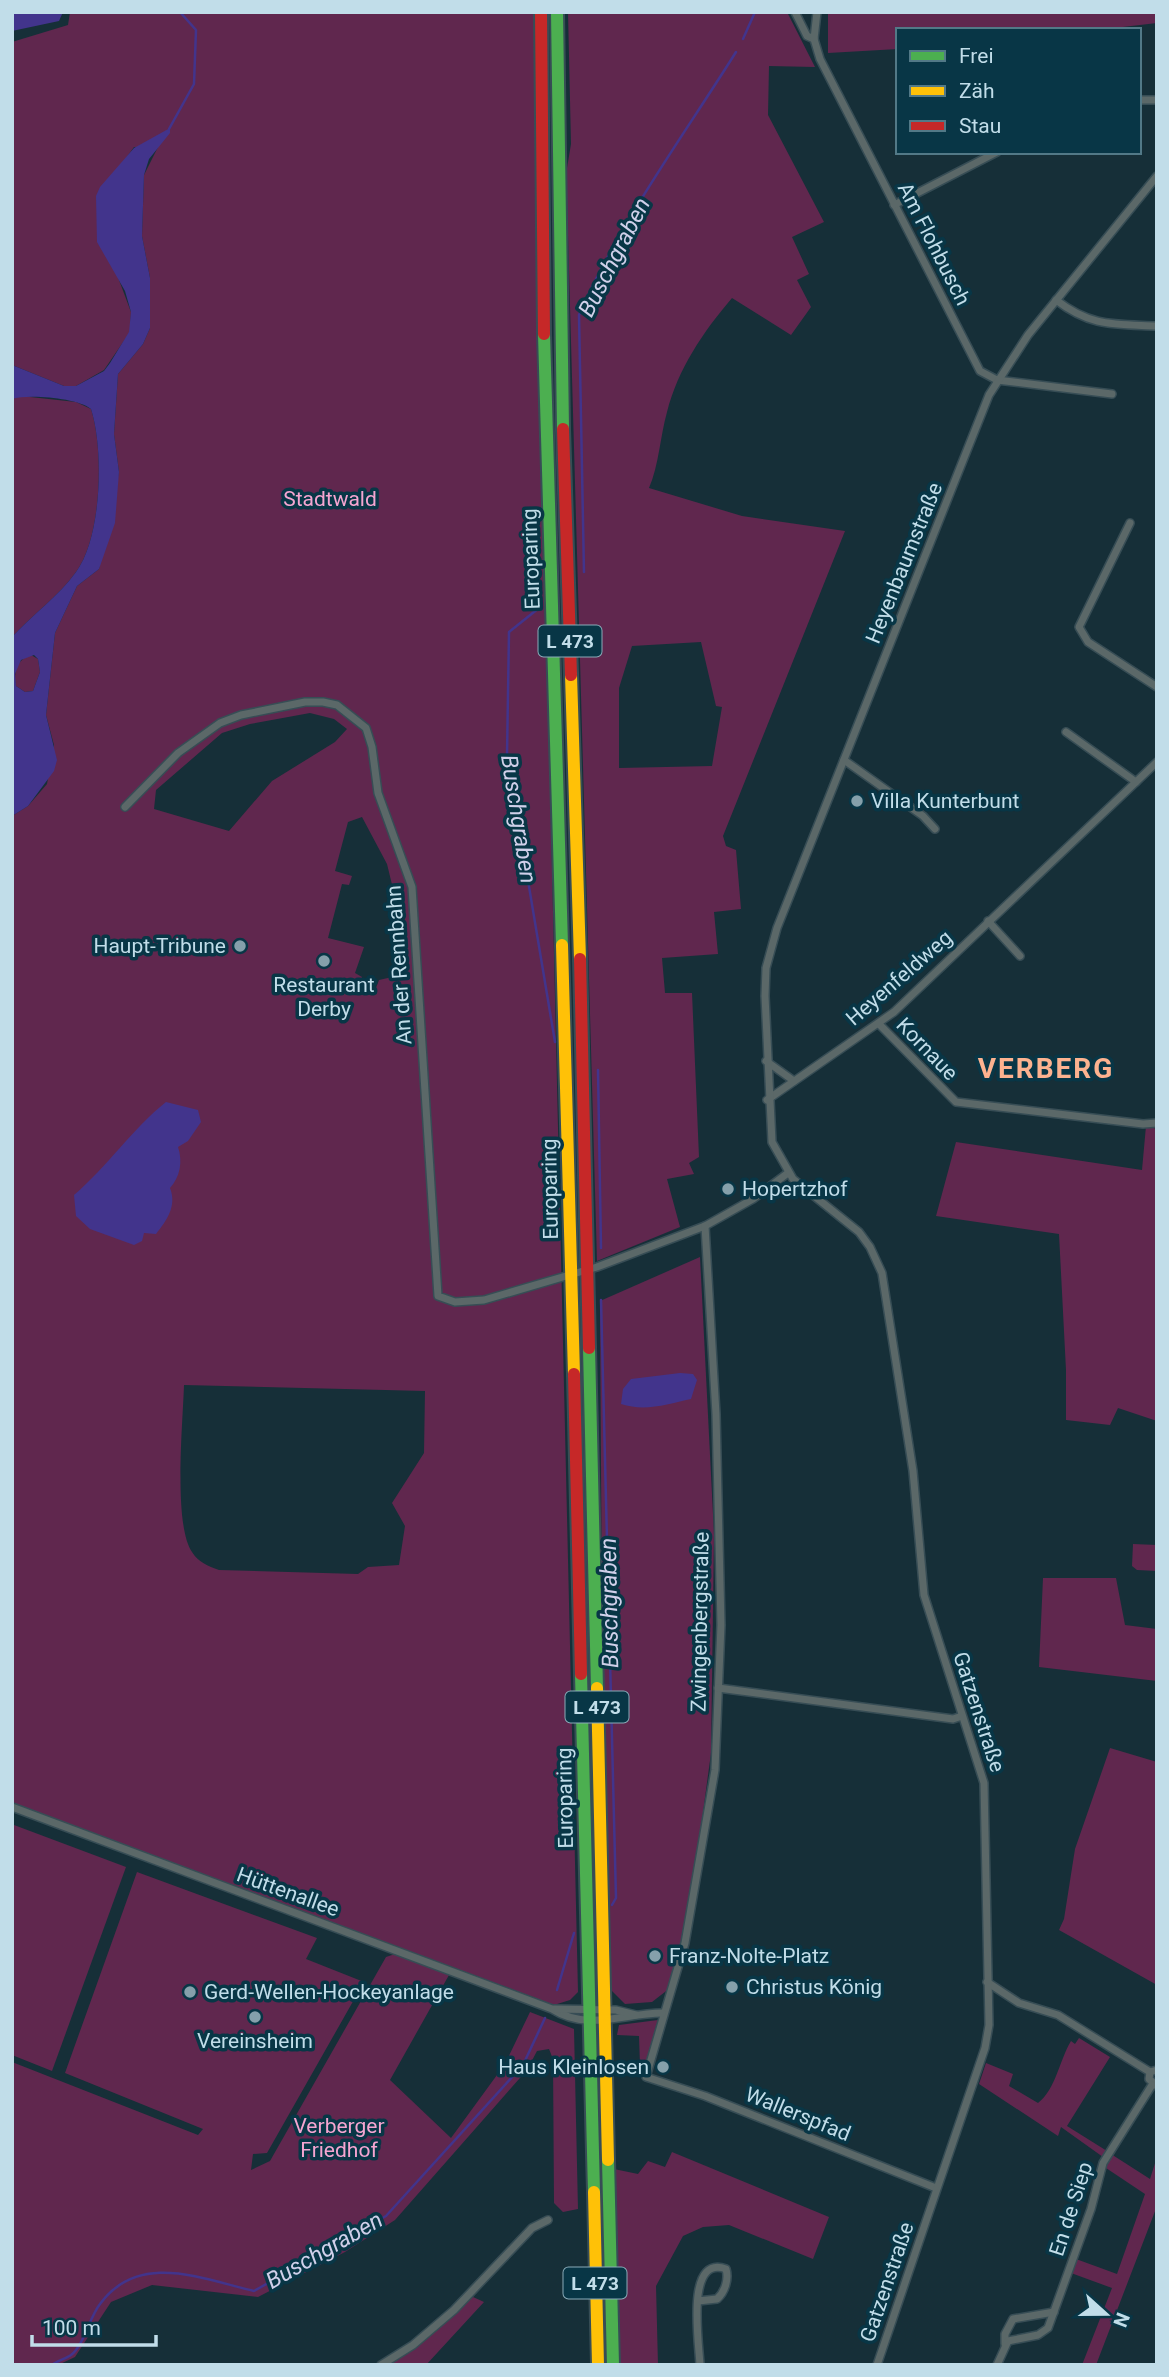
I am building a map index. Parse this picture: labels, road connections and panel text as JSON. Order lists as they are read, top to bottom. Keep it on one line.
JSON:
{"streets":{"main road":["Europaring","L 473"],"street":["Am Flohbusch","Heyenbaumstraße","An der Rennbahn","Heyenfeldweg","Kornaue","Zwingenbergstraße","Gatzenstraße","Hüttenallee","Wallerspfad","En de Siep"]},"crossings":[["Am Flohbusch","Heyenbaumstraße"],["Europaring","An der Rennbahn"],["Europaring","Hüttenallee"],["Heyenbaumstraße","Heyenfeldweg"],["Heyenbaumstraße","Gatzenstraße"],["Heyenfeldweg","Kornaue"],["Zwingenbergstraße","Wallerspfad"],["Gatzenstraße","Wallerspfad"],["Gatzenstraße","En de Siep"]],"districts":["VERBERG"],"water":["Buschgraben"],"parks":["Stadtwald","Verberger Friedhof"],"places":["Villa Kunterbunt","Haupt-Tribune","Restaurant Derby","Hopertzhof","Franz-Nolte-Platz","Christus König","Gerd-Wellen-Hockeyanlage","Vereinsheim","Haus Kleinlosen"],"legend":["Frei","Zäh","Stau"],"scale_bar":"100 m","north":"right"}
